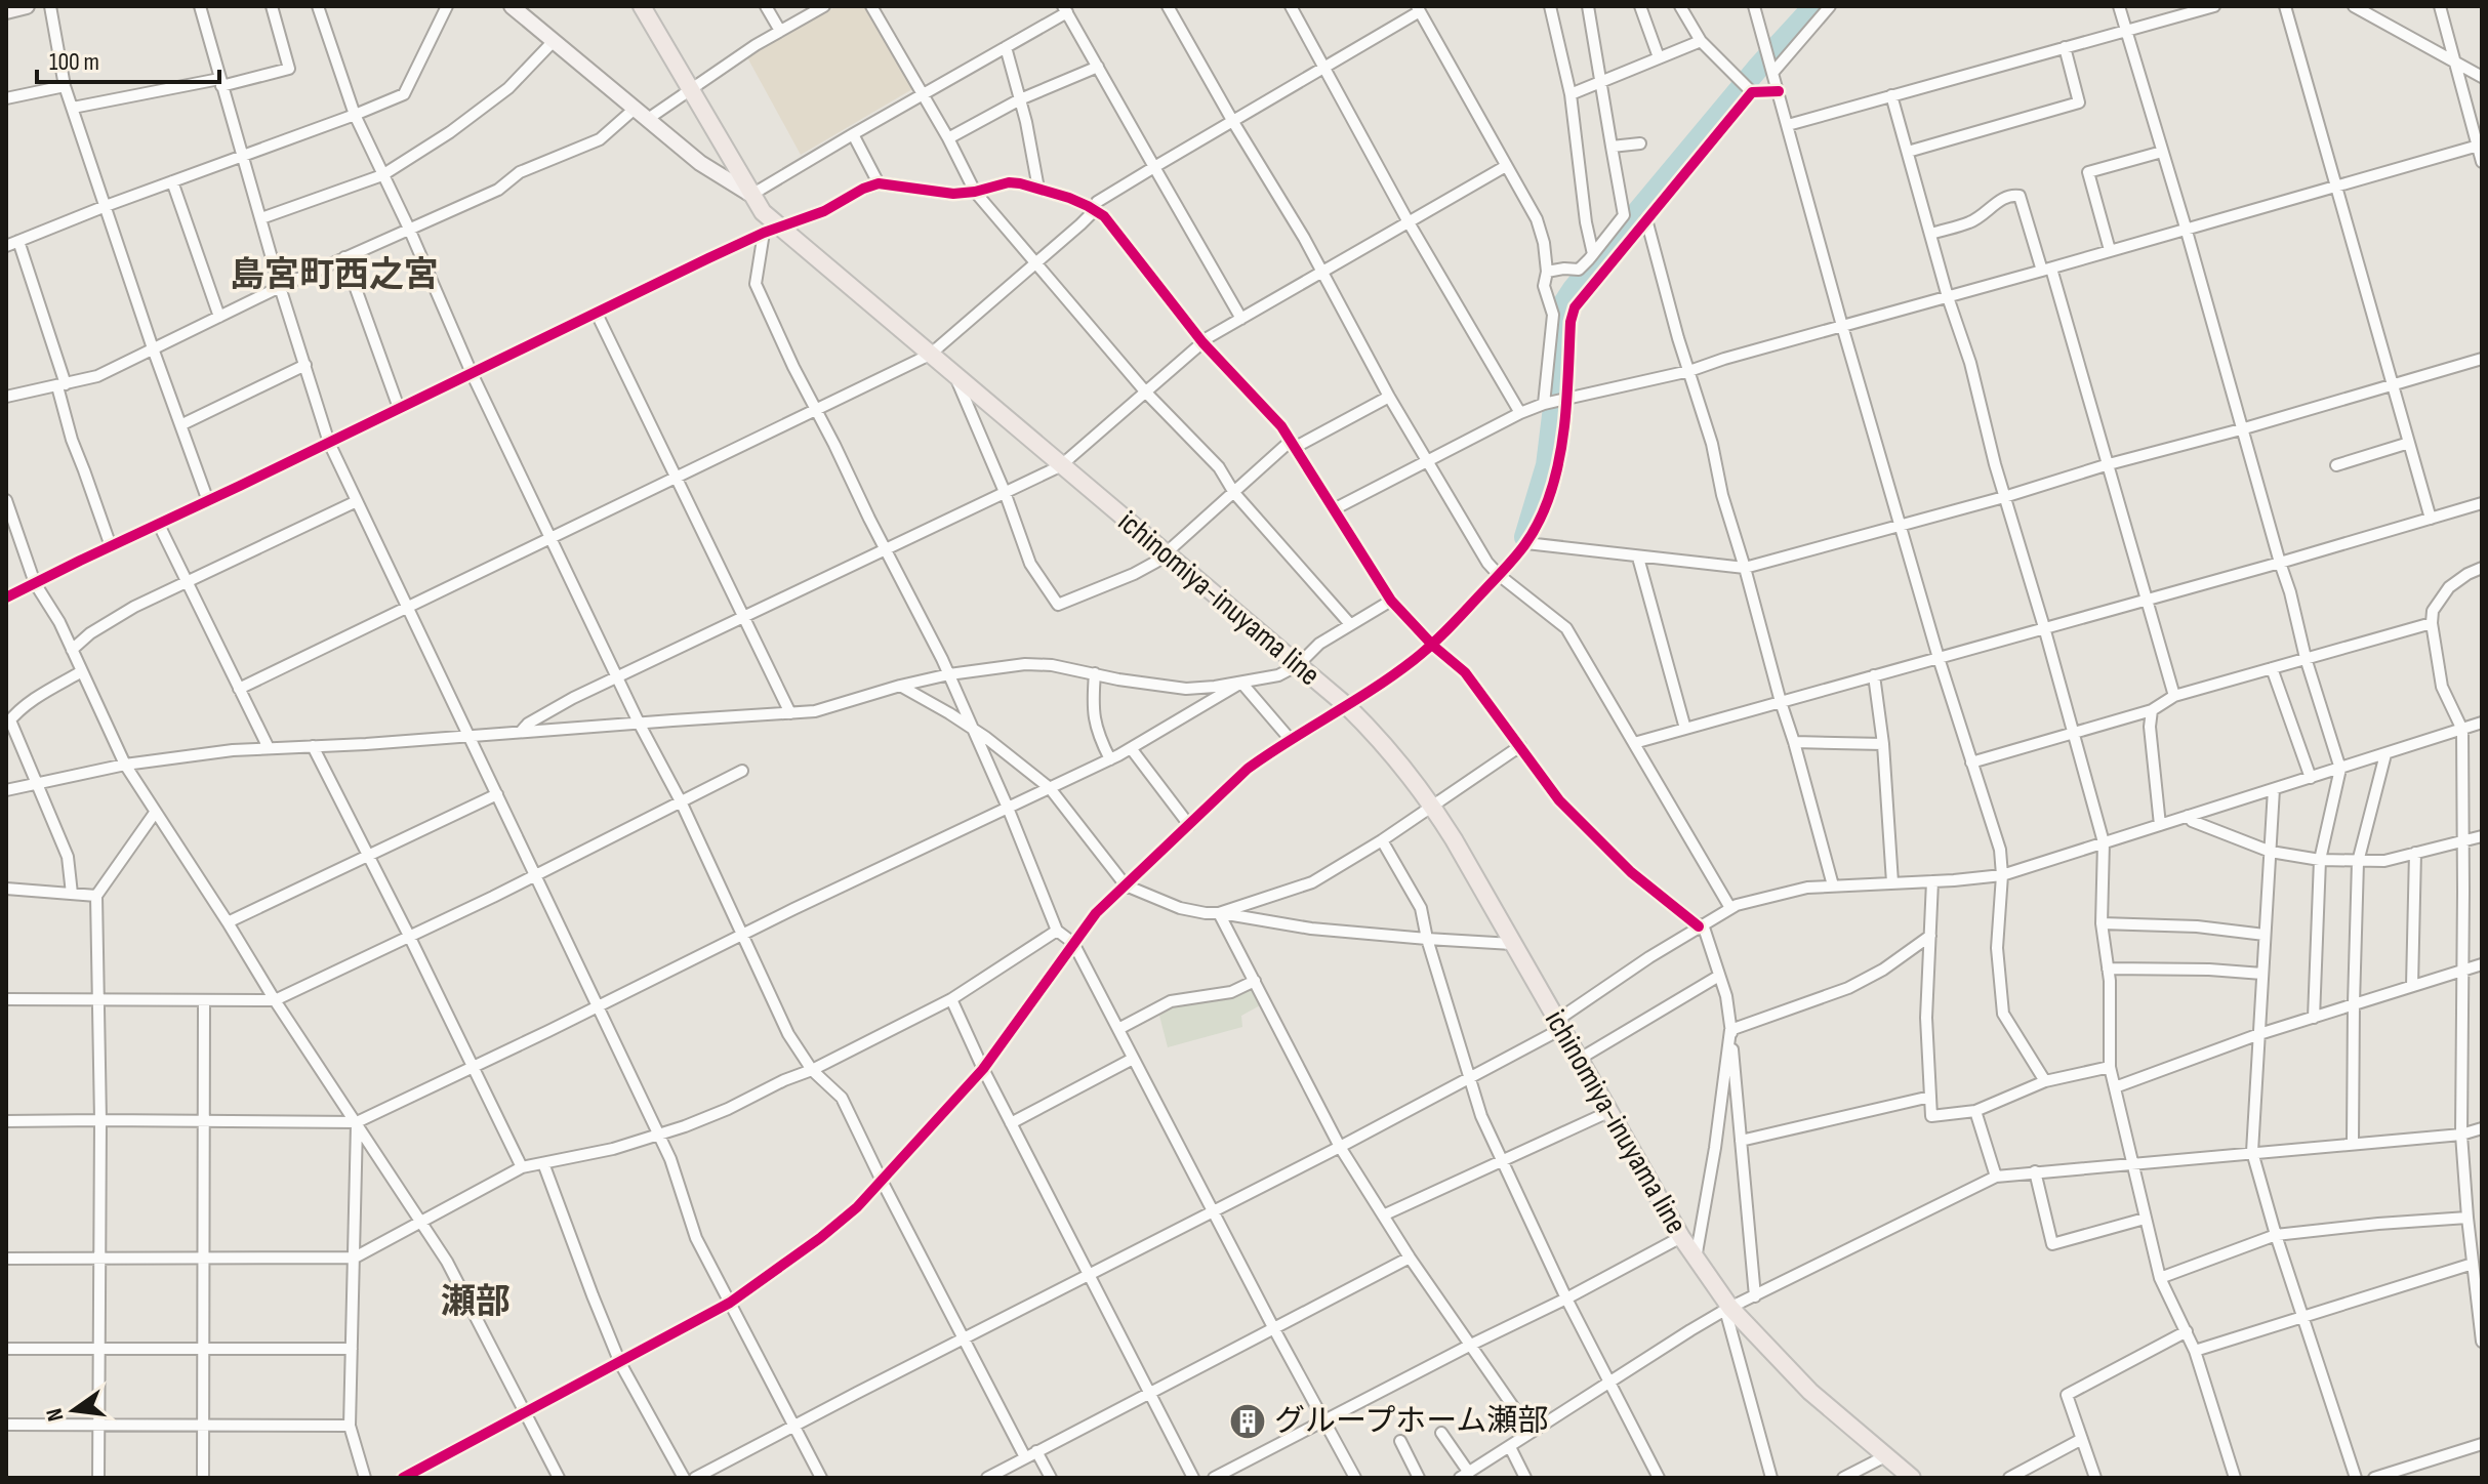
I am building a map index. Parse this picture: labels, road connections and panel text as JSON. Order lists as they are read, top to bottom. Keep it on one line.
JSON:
{"streets":{"main road":["ichinomiya-inuyama line"]},"districts":["島宮町西之宮","瀬部"],"places":{"building":["グループホーム瀬部"]},"scale_bar":"100 m","north":"left"}
